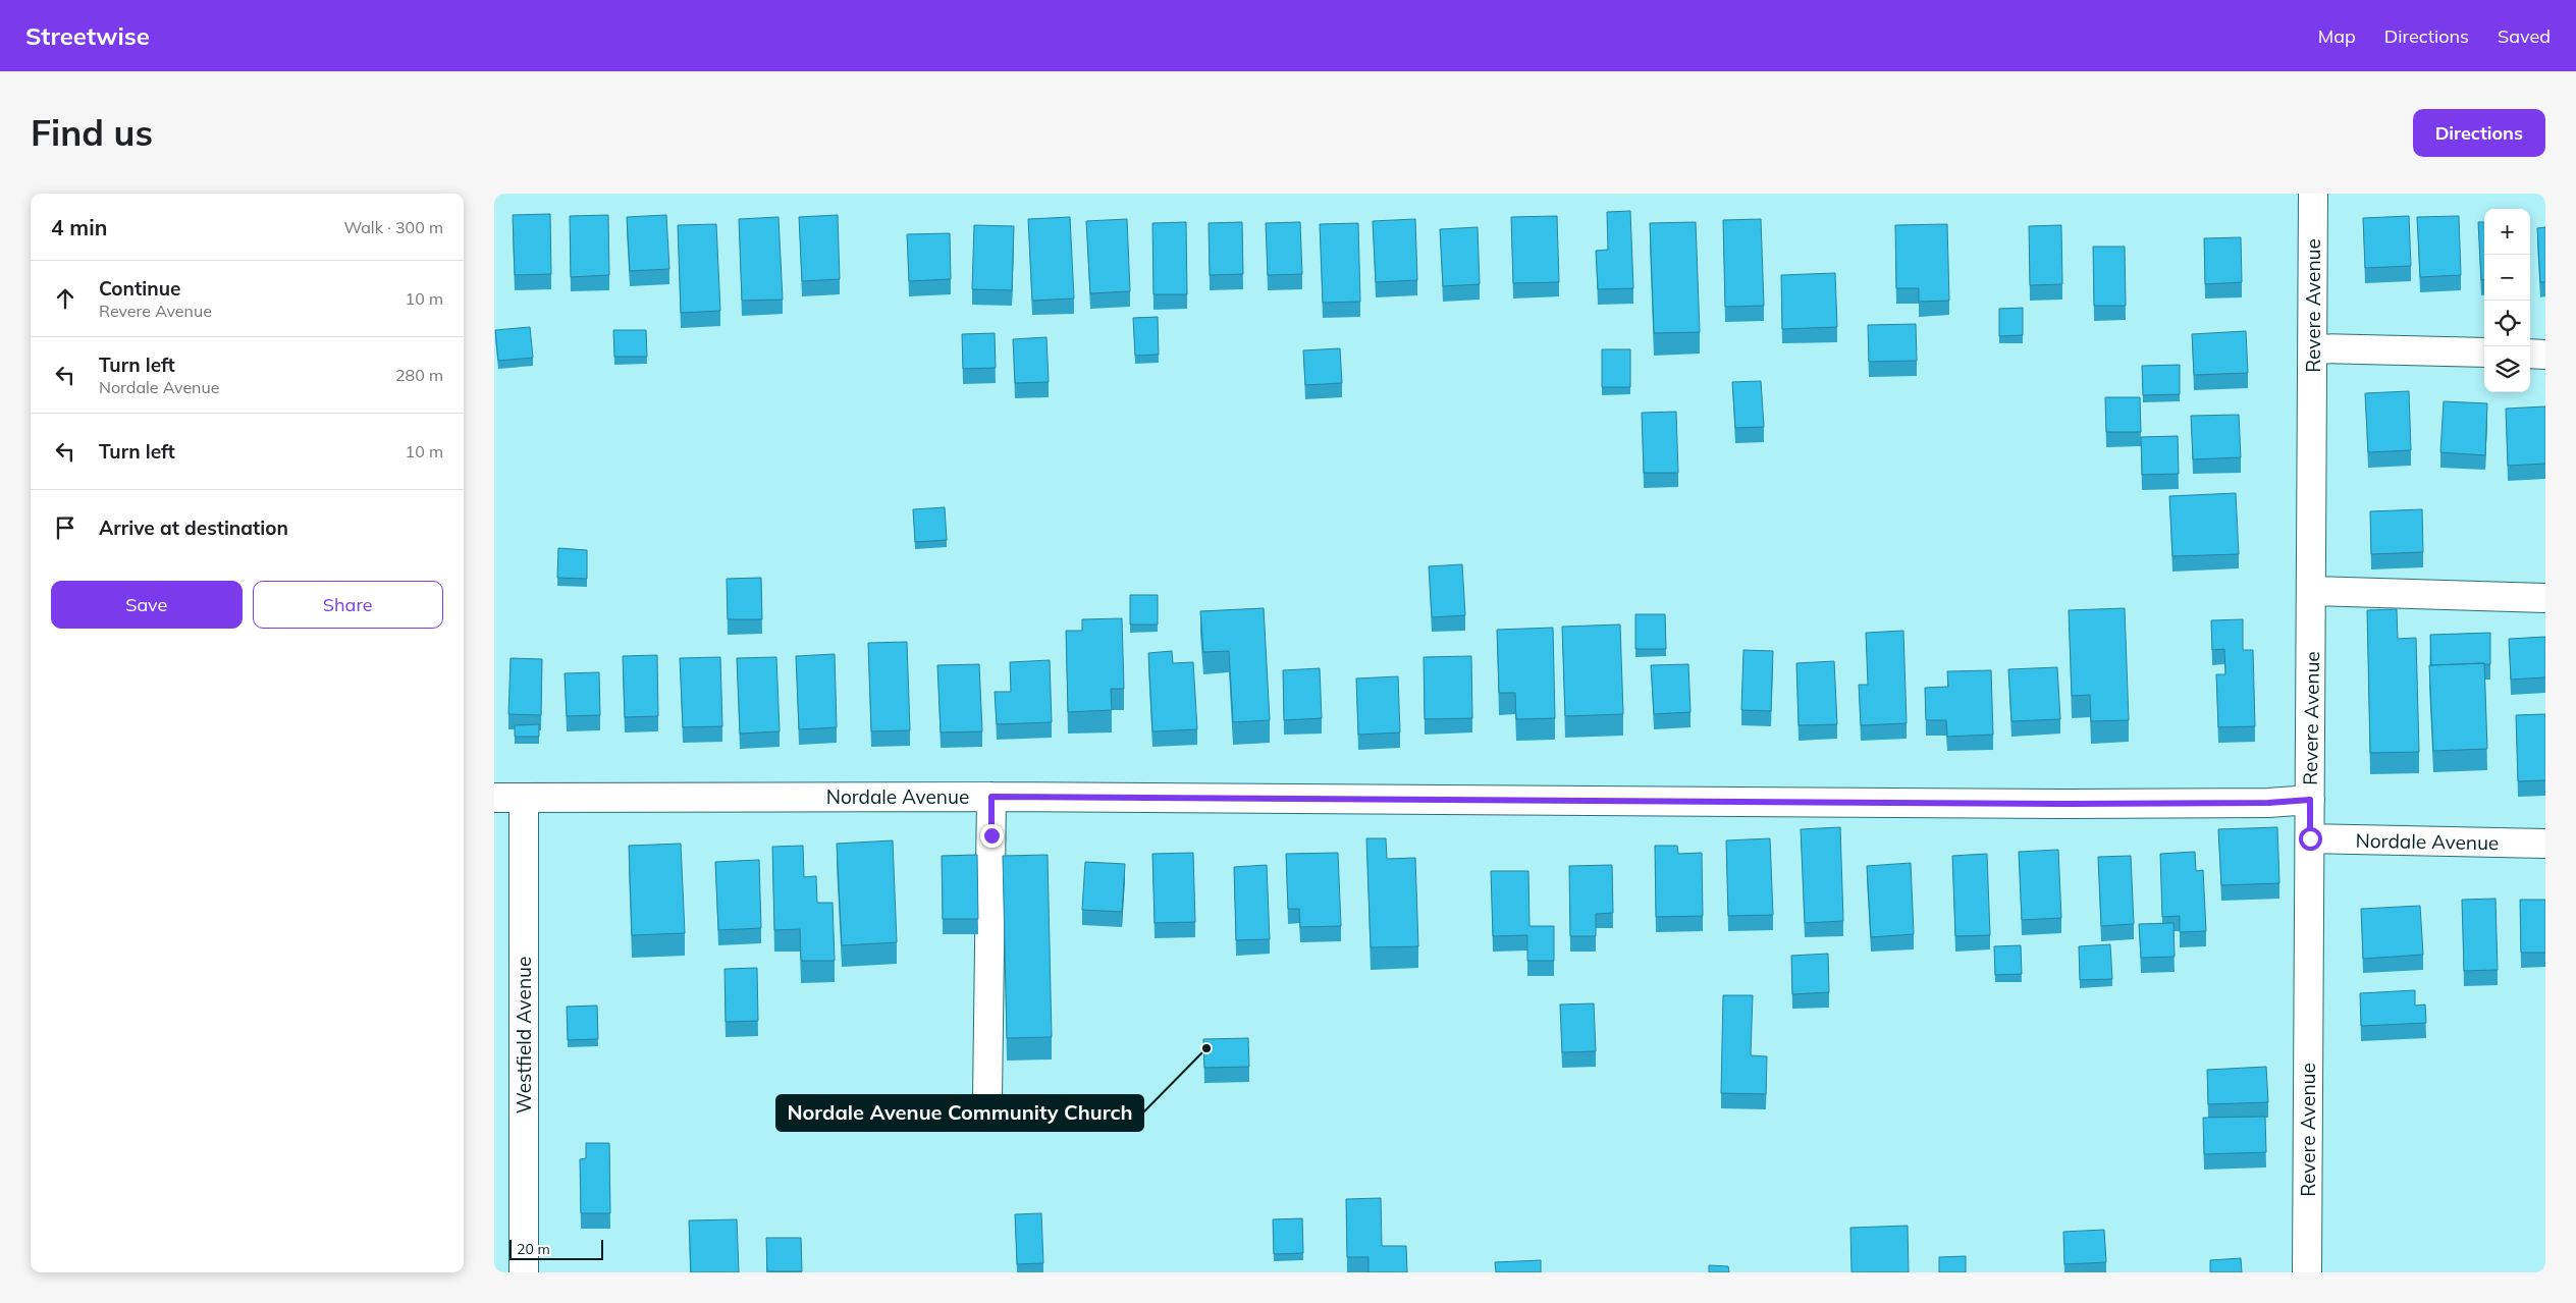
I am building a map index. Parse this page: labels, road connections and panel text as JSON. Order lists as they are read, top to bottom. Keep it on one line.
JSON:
{"streets":{"street":["Revere Avenue","Nordale Avenue","Westfield Avenue"]},"crossings":[["Revere Avenue","Nordale Avenue"],["Nordale Avenue","Westfield Avenue"]],"places":["Nordale Avenue Community Church"],"scale_bar":"20 m","page":{"header":"Streetwise","nav":["Map","Directions","Saved"],"buttons":["Directions",["Save","Share"]],"title":"Find us","heading":["4 min","Walk · 300 m"],"map_buttons":["+","−"],"list":[["Continue","Revere Avenue","10 m"],["Turn left","Nordale Avenue","280 m"],["Turn left","10 m"],"Arrive at destination"],"scale":"20 m"}}
